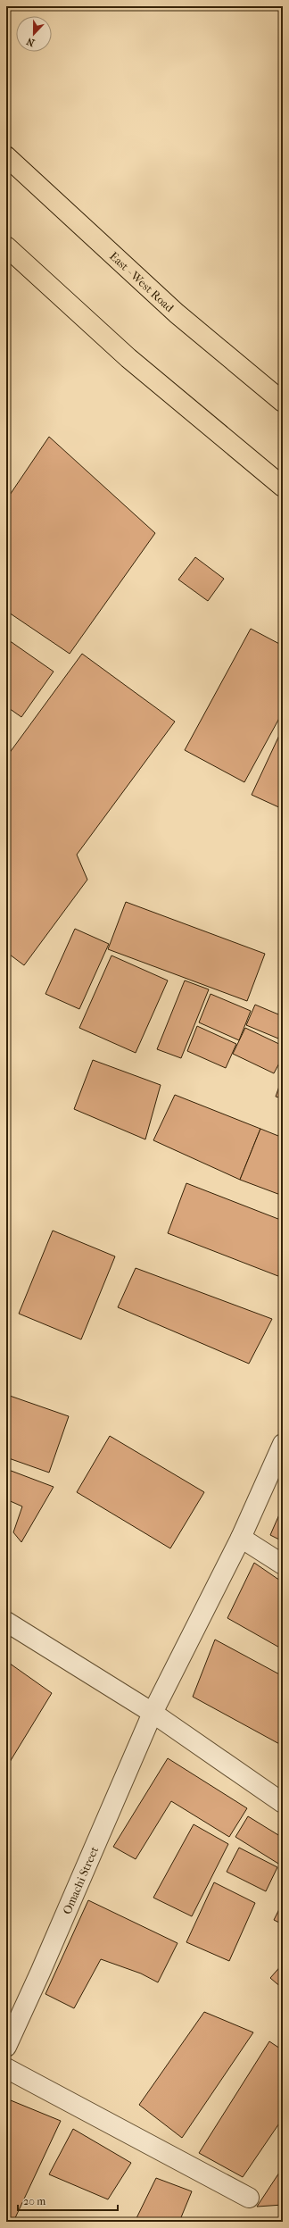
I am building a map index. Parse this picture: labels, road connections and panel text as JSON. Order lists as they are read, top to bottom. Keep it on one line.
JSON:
{"streets":{"main road":["East - West Road"],"street":["Omachi Street"]},"scale_bar":"20 m","north":"bottom"}
